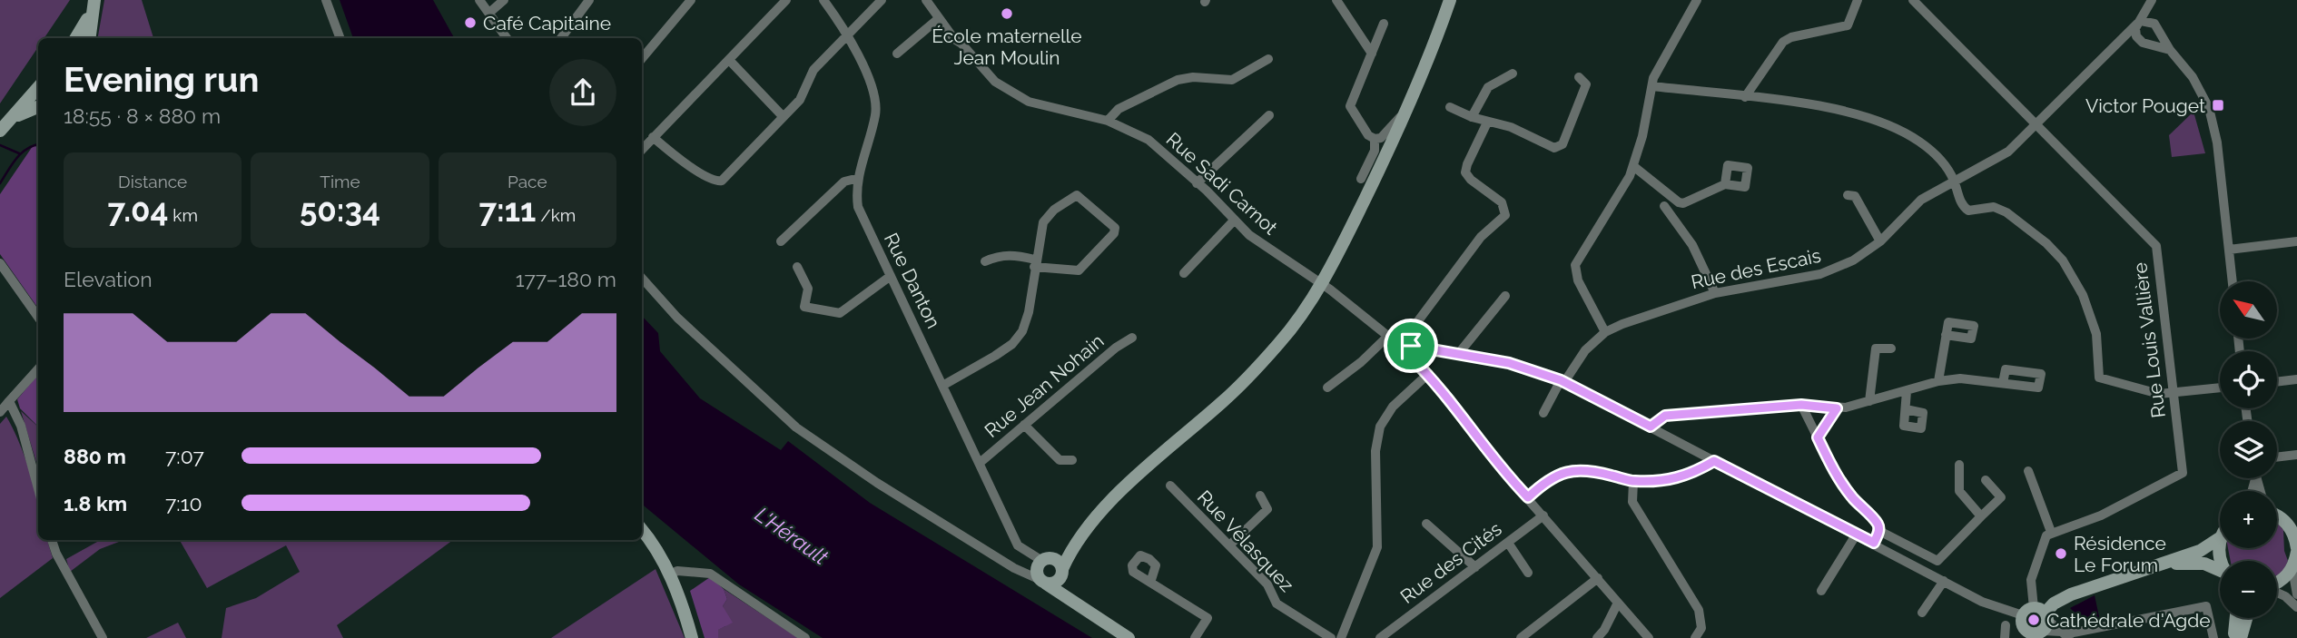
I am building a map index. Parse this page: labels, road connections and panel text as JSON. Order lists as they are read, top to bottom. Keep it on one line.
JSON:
{"streets":{"street":["Rue Sadi Carnot","Rue des Escais","Rue Danton","Rue Louis Vallière","Rue Jean Nohain","Rue Vélasquez","Rue des Cités"]},"crossings":[["Rue des Escais","Rue Louis Vallière"],["Rue Danton","Rue Jean Nohain"]],"water":["L'Hérault"],"places":{"other":["École maternelle Jean Moulin","Café Capitaine","Résidence Le Forum","Cathédrale d'Agde"],"transit":["Victor Pouget"]},"north":"top left","page":{"heading":["Evening run","18:55 · 8 × 880 m"],"stats":[["Distance","7.04 km"],["Time","50:34"],["Pace","7:11 /km"]],"chart":["Elevation","177–180 m"],"map_buttons":["+","−"],"list":[{"name":"880 m","note":"7:07"},{"name":"1.8 km","note":"7:10"}]}}
